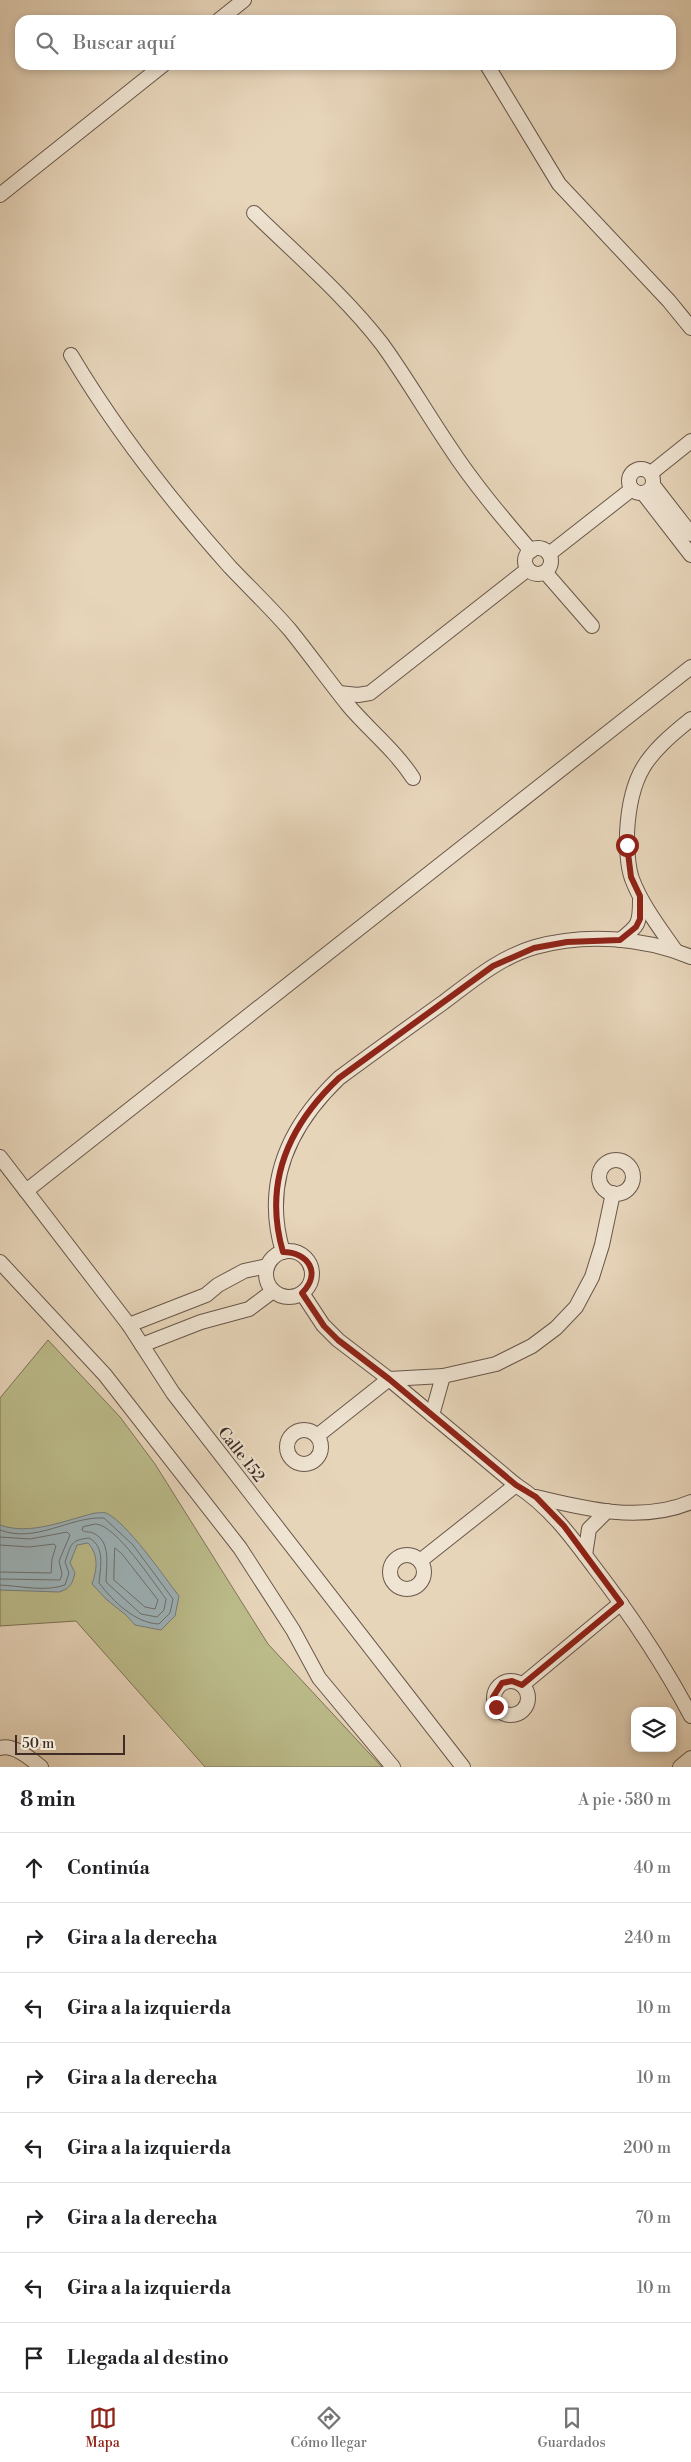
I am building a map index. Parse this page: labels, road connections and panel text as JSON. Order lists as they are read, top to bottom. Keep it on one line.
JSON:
{"streets":{"street":["Calle 152"]},"scale_bar":"50 m","page":{"search":"Buscar aquí","scale":"50 m","heading":["8 min","A pie · 580 m"],"list":[["Continúa","40 m"],["Gira a la derecha","240 m"],["Gira a la izquierda","10 m"],["Gira a la derecha","10 m"],["Gira a la izquierda","200 m"],["Gira a la derecha","70 m"],["Gira a la izquierda","10 m"],"Llegada al destino"],"nav":["Mapa","Cómo llegar","Guardados"]}}
